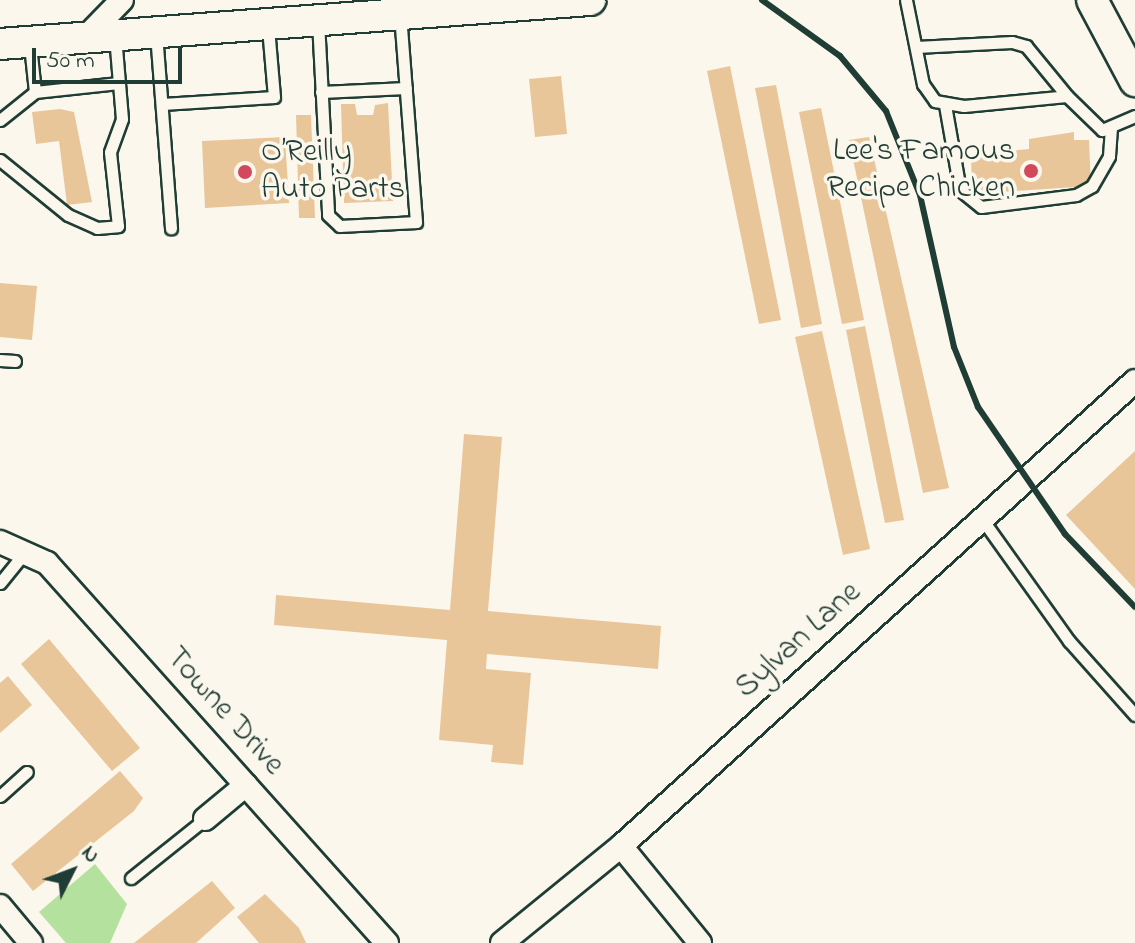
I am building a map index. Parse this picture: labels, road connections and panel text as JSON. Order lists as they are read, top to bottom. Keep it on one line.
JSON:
{"streets":{"street":["Sylvan Lane","Towne Drive"]},"places":["Lee's Famous Recipe Chicken","O’Reilly Auto Parts"],"scale_bar":"50 m","north":"top right"}
